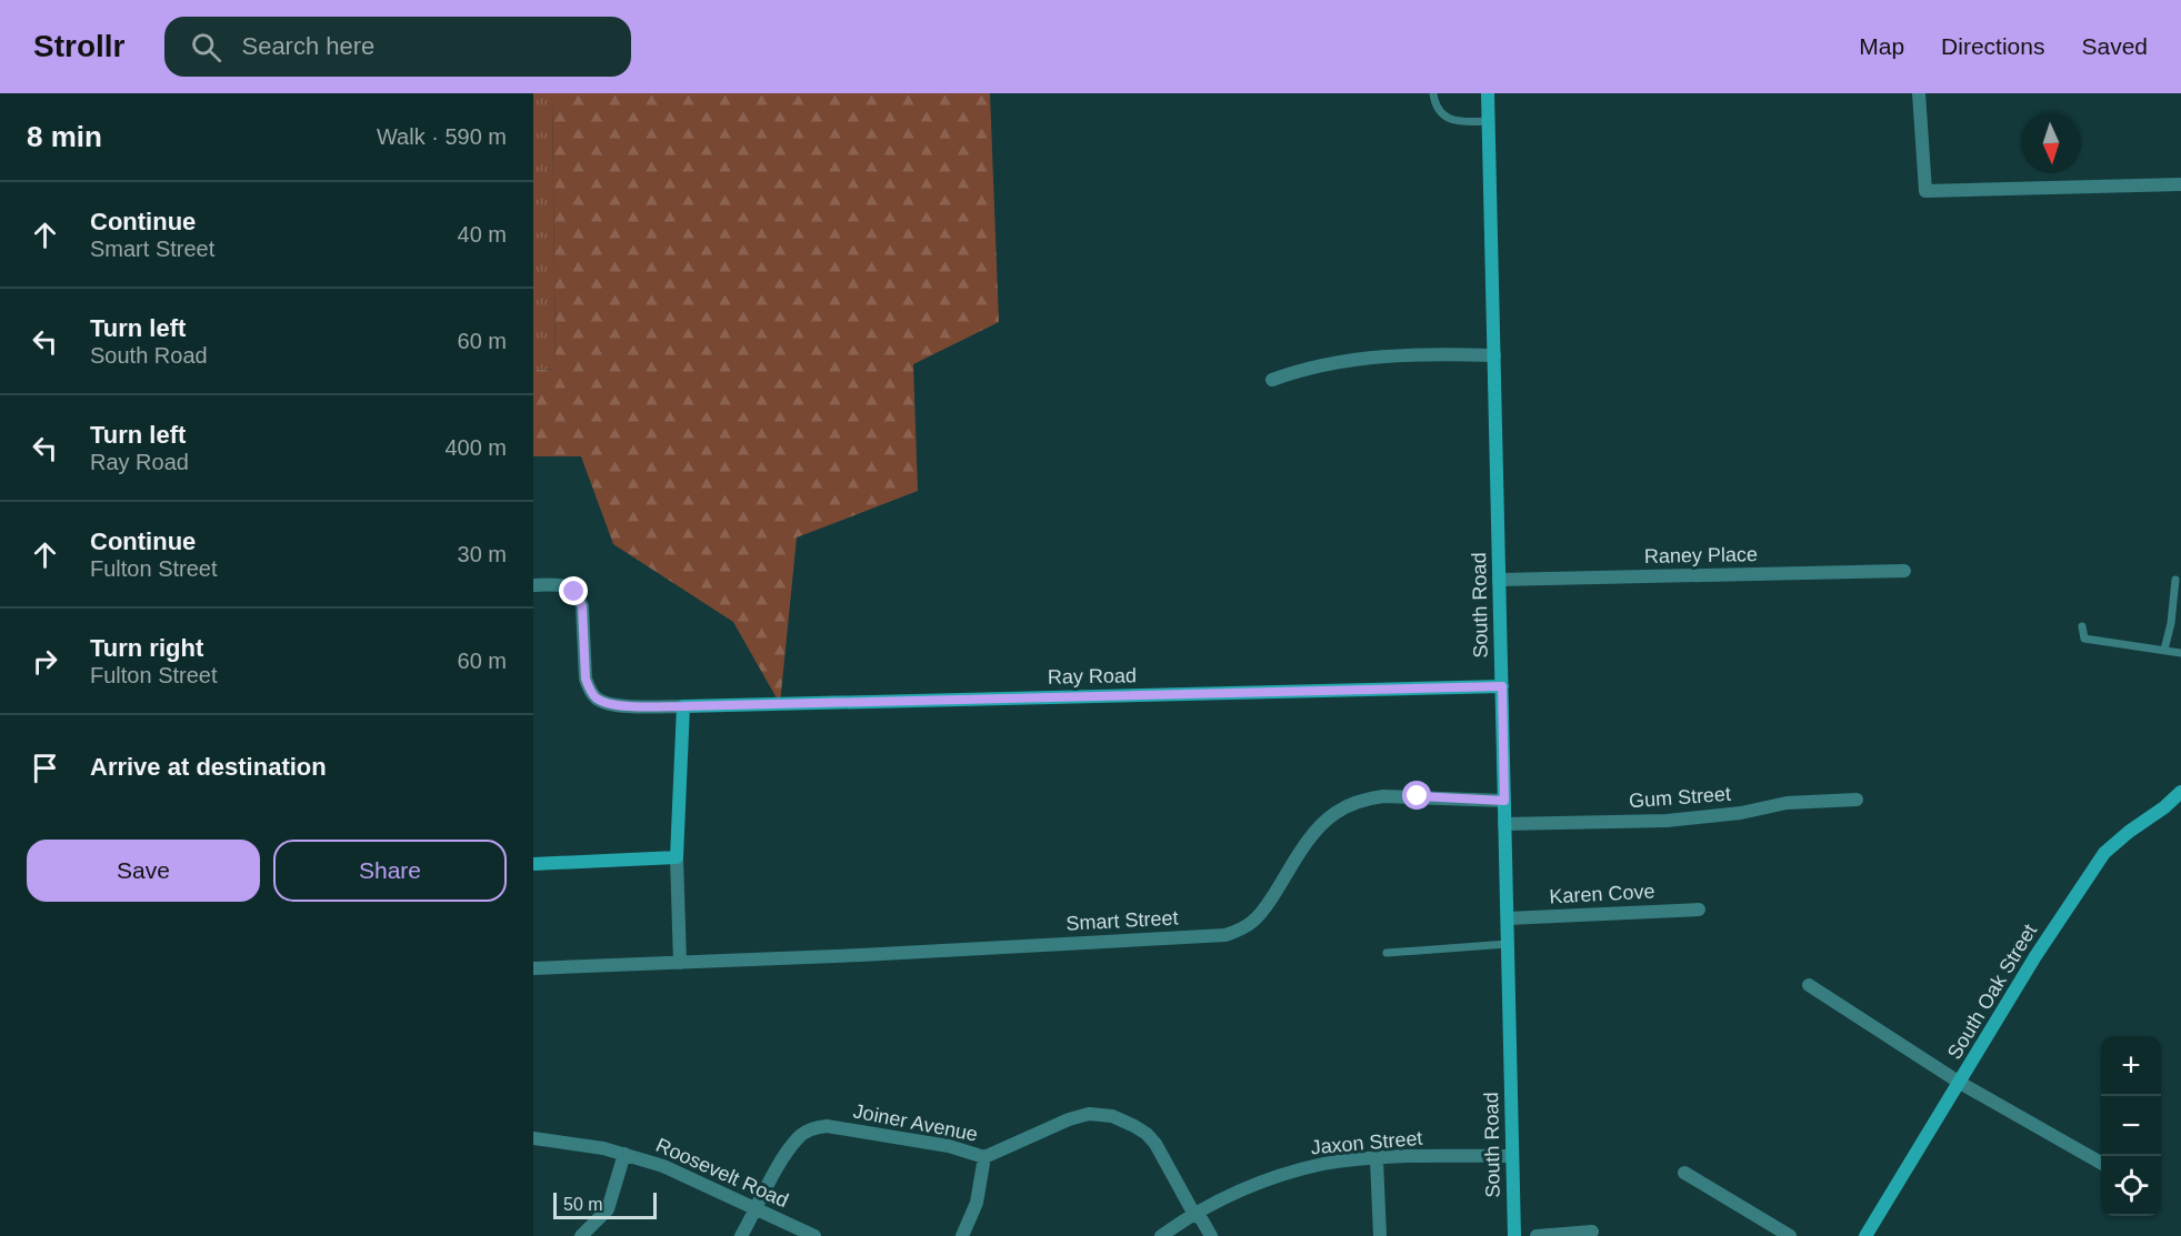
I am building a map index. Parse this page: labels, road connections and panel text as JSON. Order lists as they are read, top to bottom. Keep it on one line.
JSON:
{"streets":{"street":["Raney Place","South Road","Ray Road","Gum Street","Karen Cove","Smart Street","South Oak Street","Joiner Avenue","Jaxon Street","Roosevelt Road"]},"crossings":[["Raney Place","South Road"],["South Road","Ray Road"],["South Road","Gum Street"],["South Road","Karen Cove"],["South Road","Smart Street"],["South Road","Jaxon Street"],["Joiner Avenue","Jaxon Street"],["Joiner Avenue","Roosevelt Road"]],"scale_bar":"50 m","north":"bottom","page":{"header":"Strollr","search":"Search here","nav":["Map","Directions","Saved"],"heading":["8 min","Walk · 590 m"],"list":[["Continue","Smart Street","40 m"],["Turn left","South Road","60 m"],["Turn left","Ray Road","400 m"],["Continue","Fulton Street","30 m"],["Turn right","Fulton Street","60 m"],"Arrive at destination"],"buttons":["Save","Share"],"map_buttons":["+","−"],"scale":"50 m"}}
